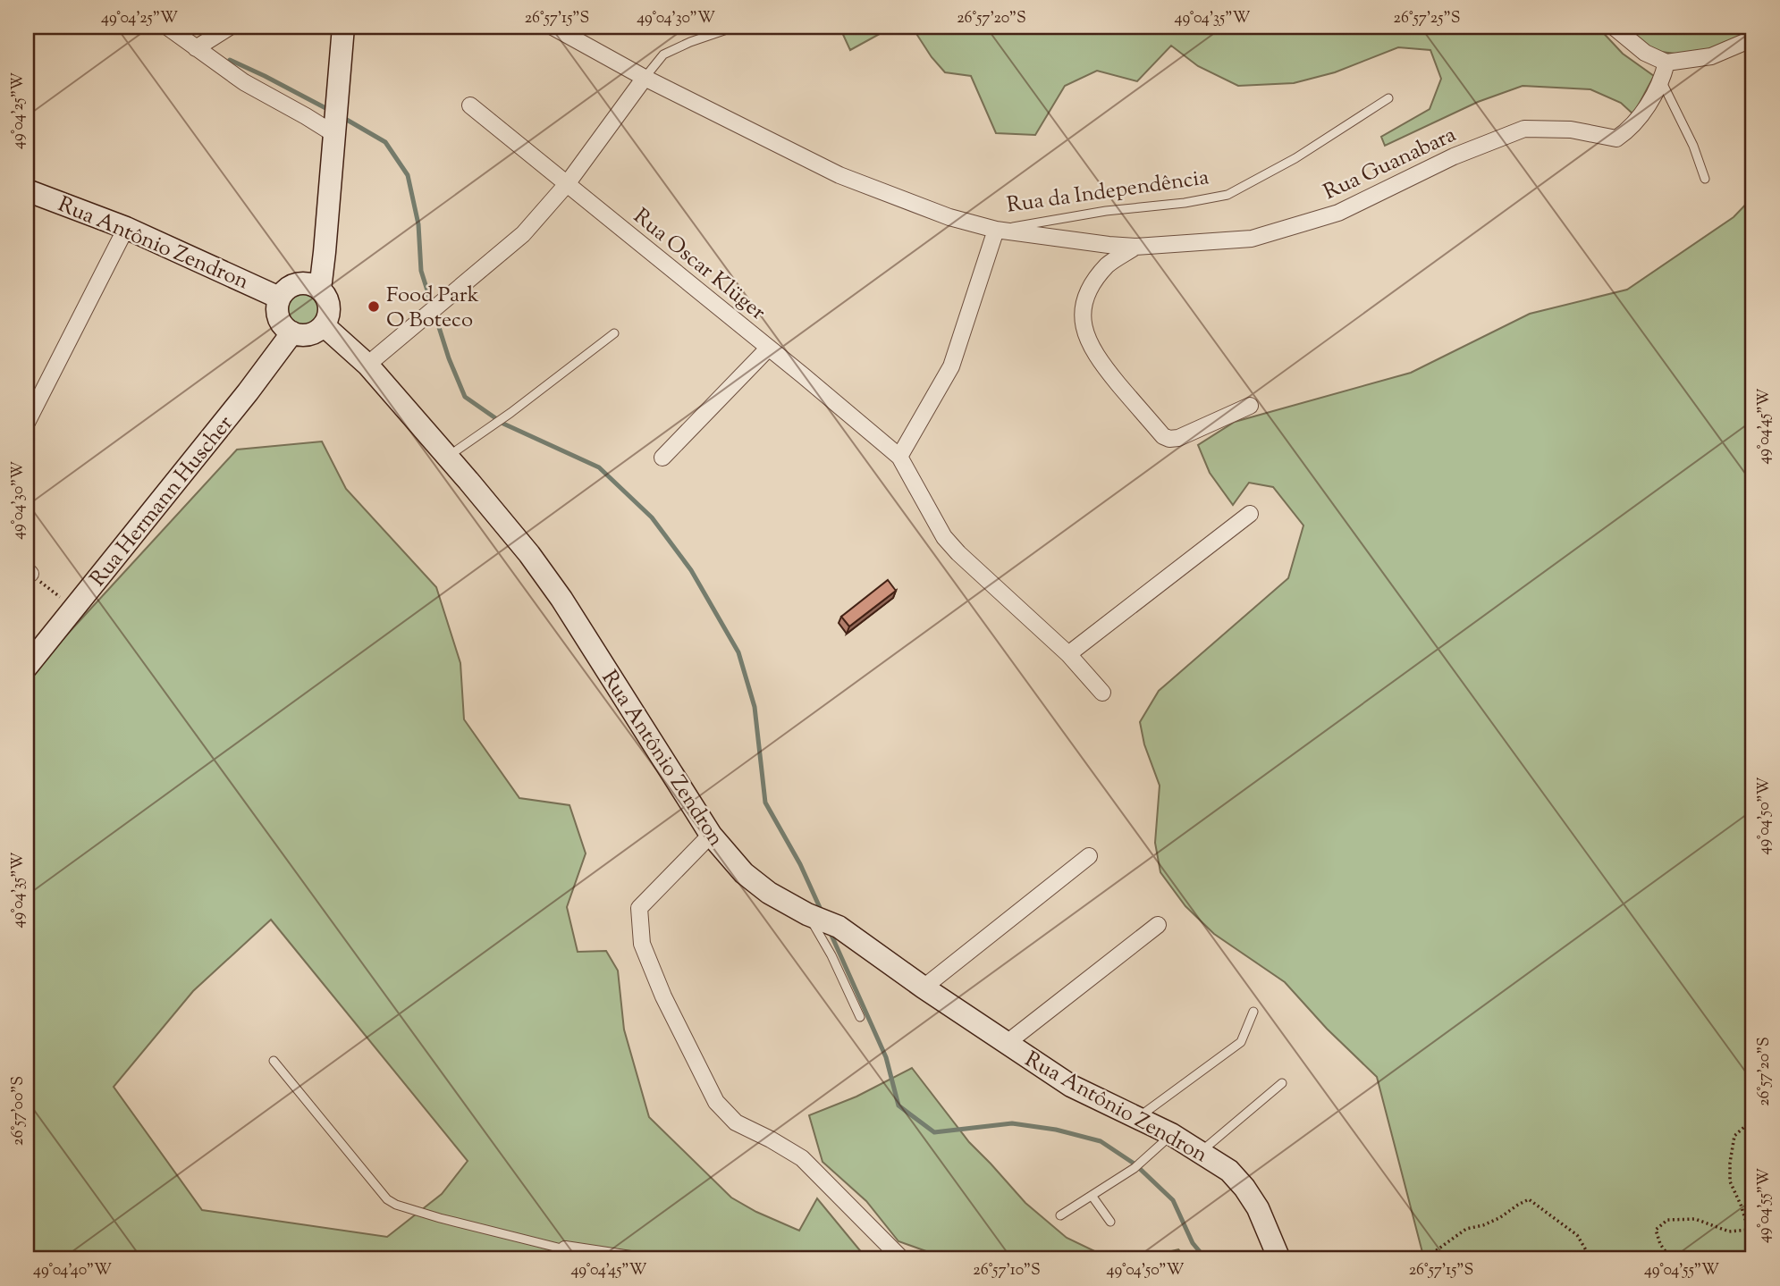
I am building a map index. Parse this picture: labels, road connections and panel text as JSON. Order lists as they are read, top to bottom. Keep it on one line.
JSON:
{"streets":{"street":["Rua Guanabara","Rua da Independência","Rua Antônio Zendron","Rua Oscar Klüger","Rua Hermann Huscher"]},"crossings":[["Rua Guanabara","Rua da Independência"],["Rua Antônio Zendron","Rua Hermann Huscher"]],"places":["Food Park O Boteco"],"coordinates":["49°04'25\"W","26°57'15\"S","49°04'30\"W","26°57'20\"S","49°04'35\"W","26°57'25\"S","49°04'45\"W","49°04'50\"W","26°57'00\"S","49°04'55\"W","49°04'40\"W","26°57'10\"S"]}
